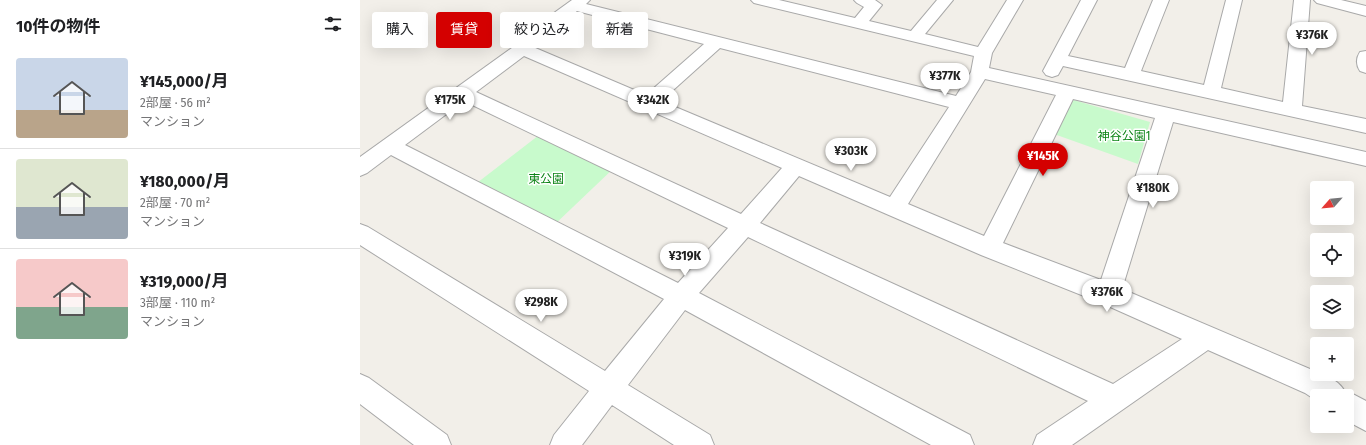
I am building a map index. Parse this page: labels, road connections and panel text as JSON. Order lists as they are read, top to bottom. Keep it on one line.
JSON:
{"parks":["神谷公園1","東公園"],"north":"bottom left","page":{"heading":"10件の物件","chip":["購入","賃貸","絞り込み","新着"],"price":["¥376K","¥377K","¥175K","¥342K","¥303K","¥145K","¥180K","¥319K","¥376K","¥298K"],"list":[{"name":"¥145,000/月","note":"2部屋 · 56 m² · マンション"},{"name":"¥180,000/月","note":"2部屋 · 70 m² · マンション"},{"name":"¥319,000/月","note":"3部屋 · 110 m² · マンション"}],"map_buttons":["+","−"]}}
